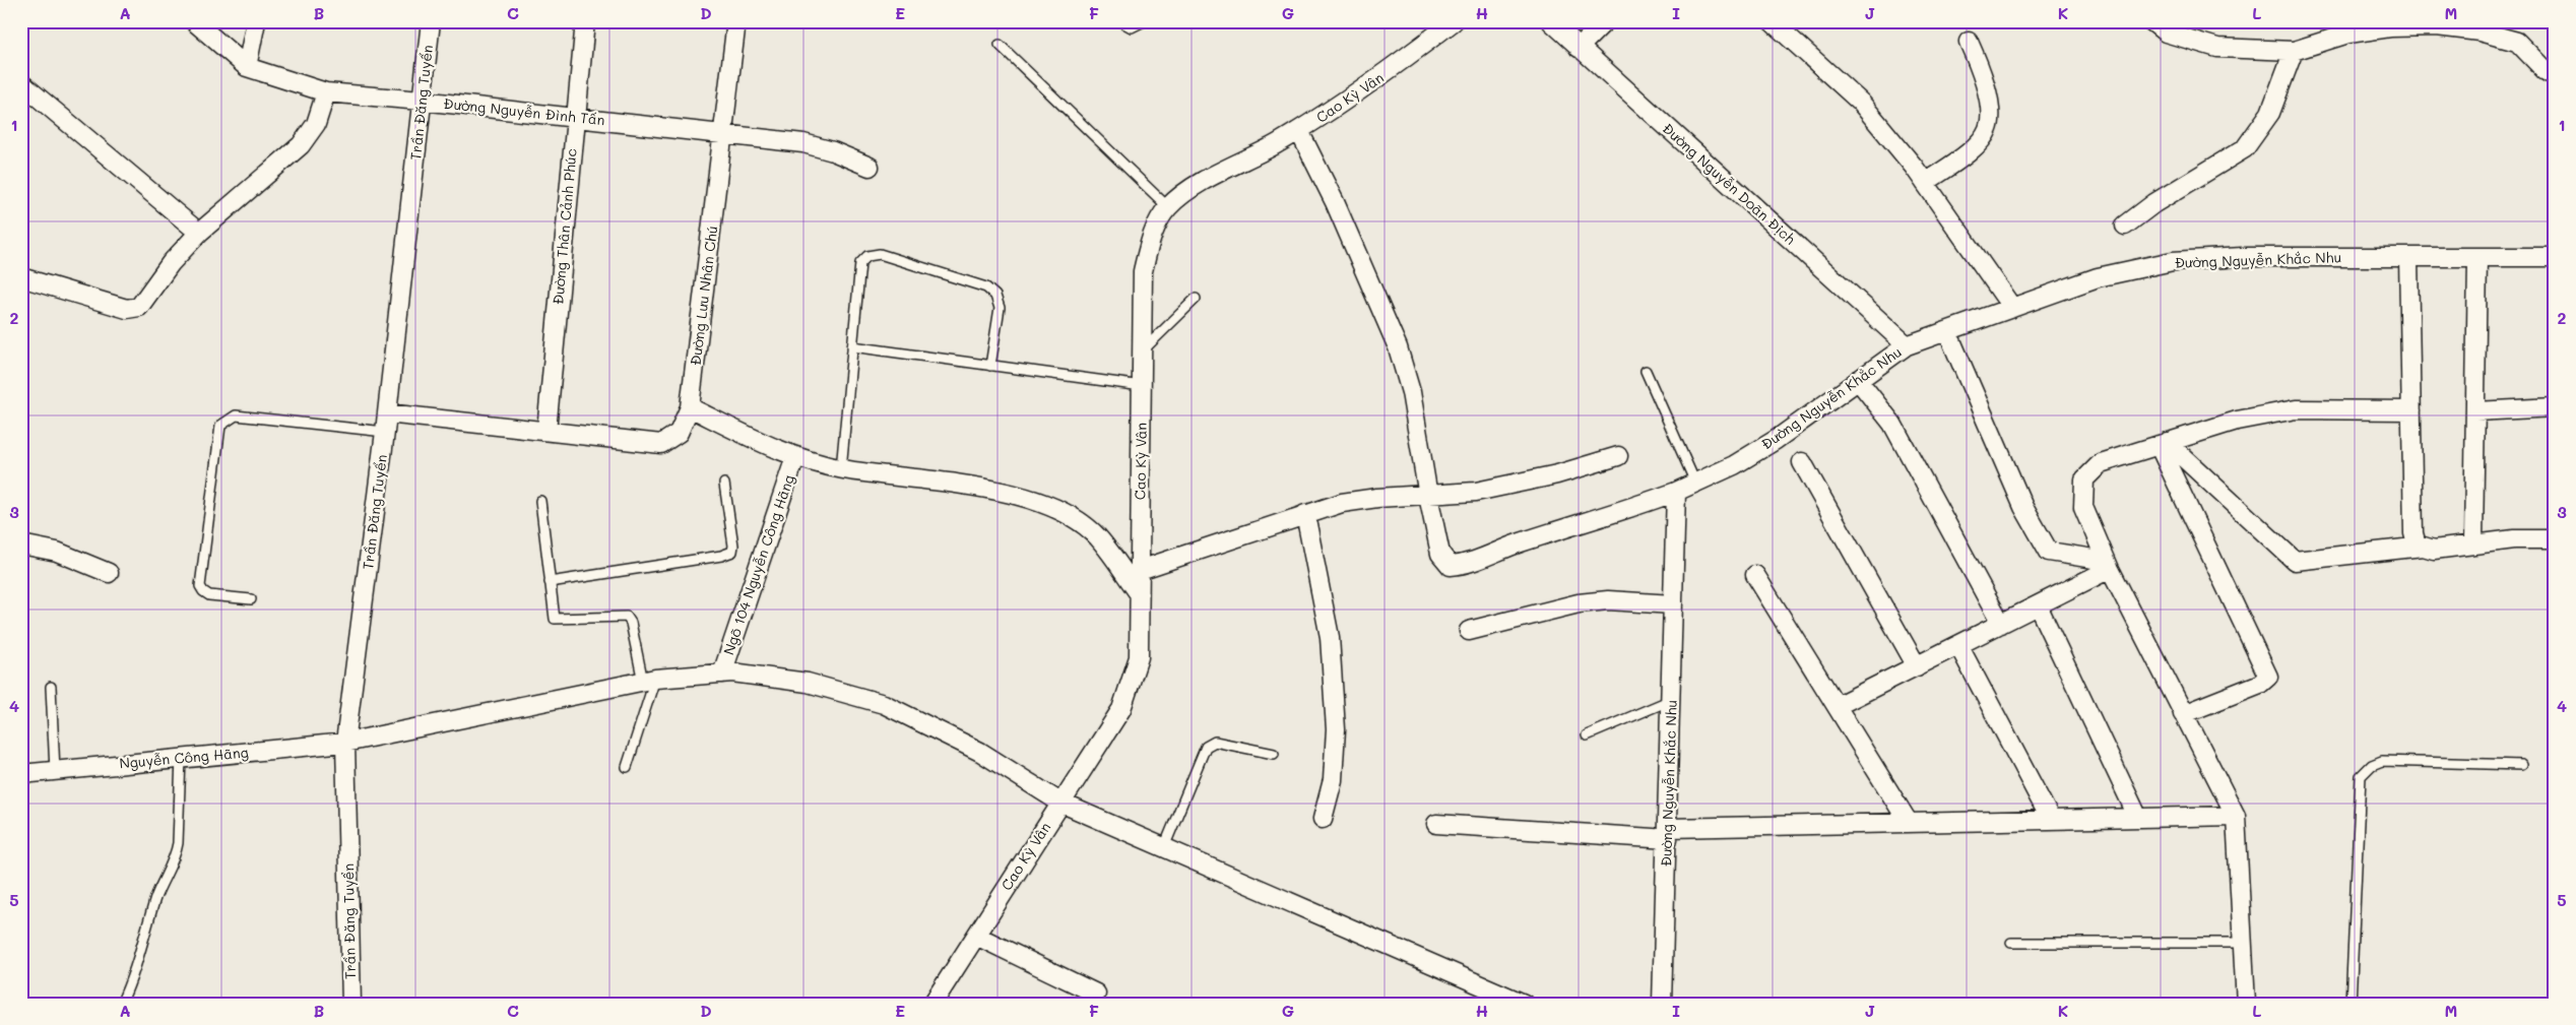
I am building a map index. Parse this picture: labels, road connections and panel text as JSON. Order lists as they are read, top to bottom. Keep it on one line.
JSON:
{"streets":{"street":["Cao Kỳ Vân","Trần Đăng Tuyển","Đường Nguyễn Đình Tấn","Đường Nguyễn Doãn Địch","Đường Thân Cảnh Phúc","Đường Nguyễn Khắc Nhu","Đường Lưu Nhân Chú","Ngõ 104 Nguyễn Công Hãng","Nguyễn Công Hãng"]},"crossings":[["Cao Kỳ Vân","Nguyễn Công Hãng"],["Trần Đăng Tuyển","Đường Nguyễn Đình Tấn"],["Trần Đăng Tuyển","Đường Lưu Nhân Chú"],["Trần Đăng Tuyển","Nguyễn Công Hãng"],["Đường Nguyễn Đình Tấn","Đường Thân Cảnh Phúc"],["Đường Nguyễn Đình Tấn","Đường Lưu Nhân Chú"],["Đường Nguyễn Doãn Địch","Đường Nguyễn Khắc Nhu"],["Đường Thân Cảnh Phúc","Đường Lưu Nhân Chú"],["Ngõ 104 Nguyễn Công Hãng","Nguyễn Công Hãng"]],"grid":{"columns":["A","B","C","D","E","F","G","H","I","J","K","L","M"],"rows":["1","2","3","4","5"]}}
